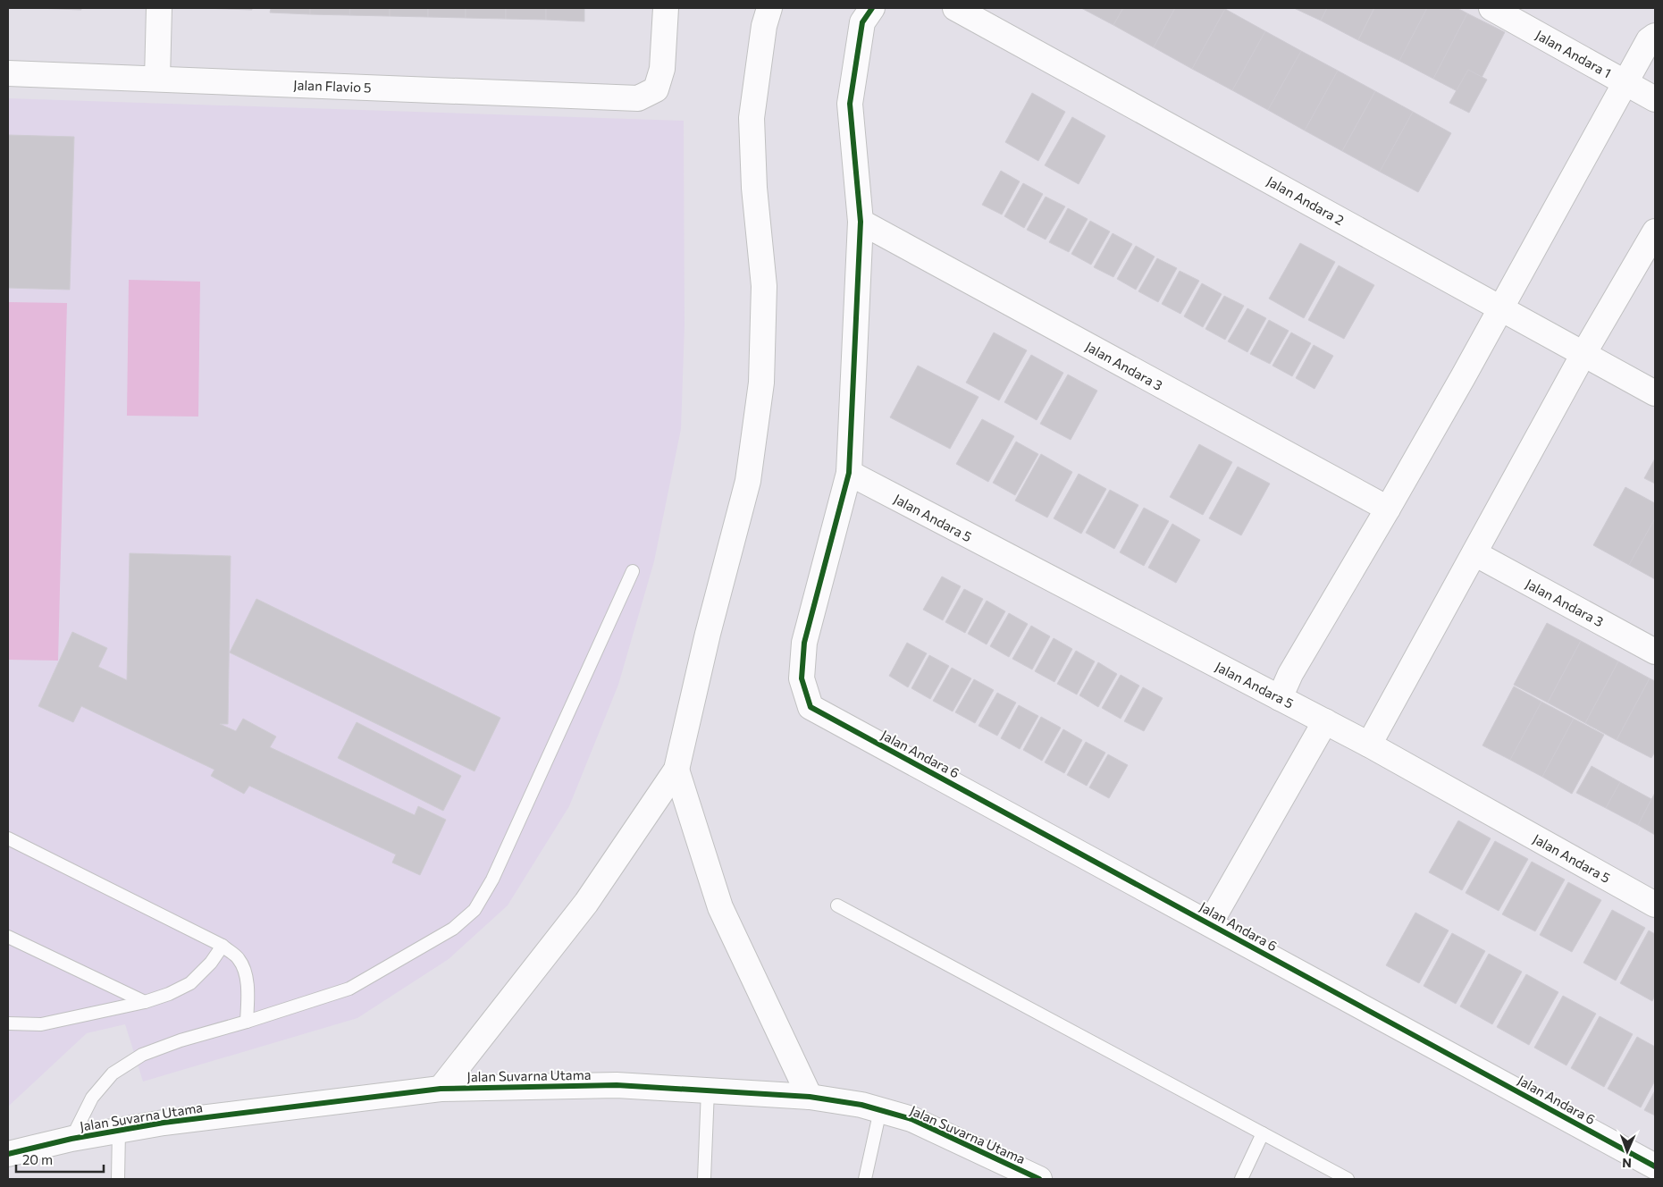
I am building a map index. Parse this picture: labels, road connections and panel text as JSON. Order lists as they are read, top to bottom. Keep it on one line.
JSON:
{"streets":{"street":["Jalan Andara 1","Jalan Flavio 5","Jalan Andara 2","Jalan Andara 3","Jalan Andara 5","Jalan Andara 6","Jalan Suvarna Utama"]},"crossings":[["Jalan Andara 5","Jalan Andara 6"]],"scale_bar":"20 m","north":"bottom"}
